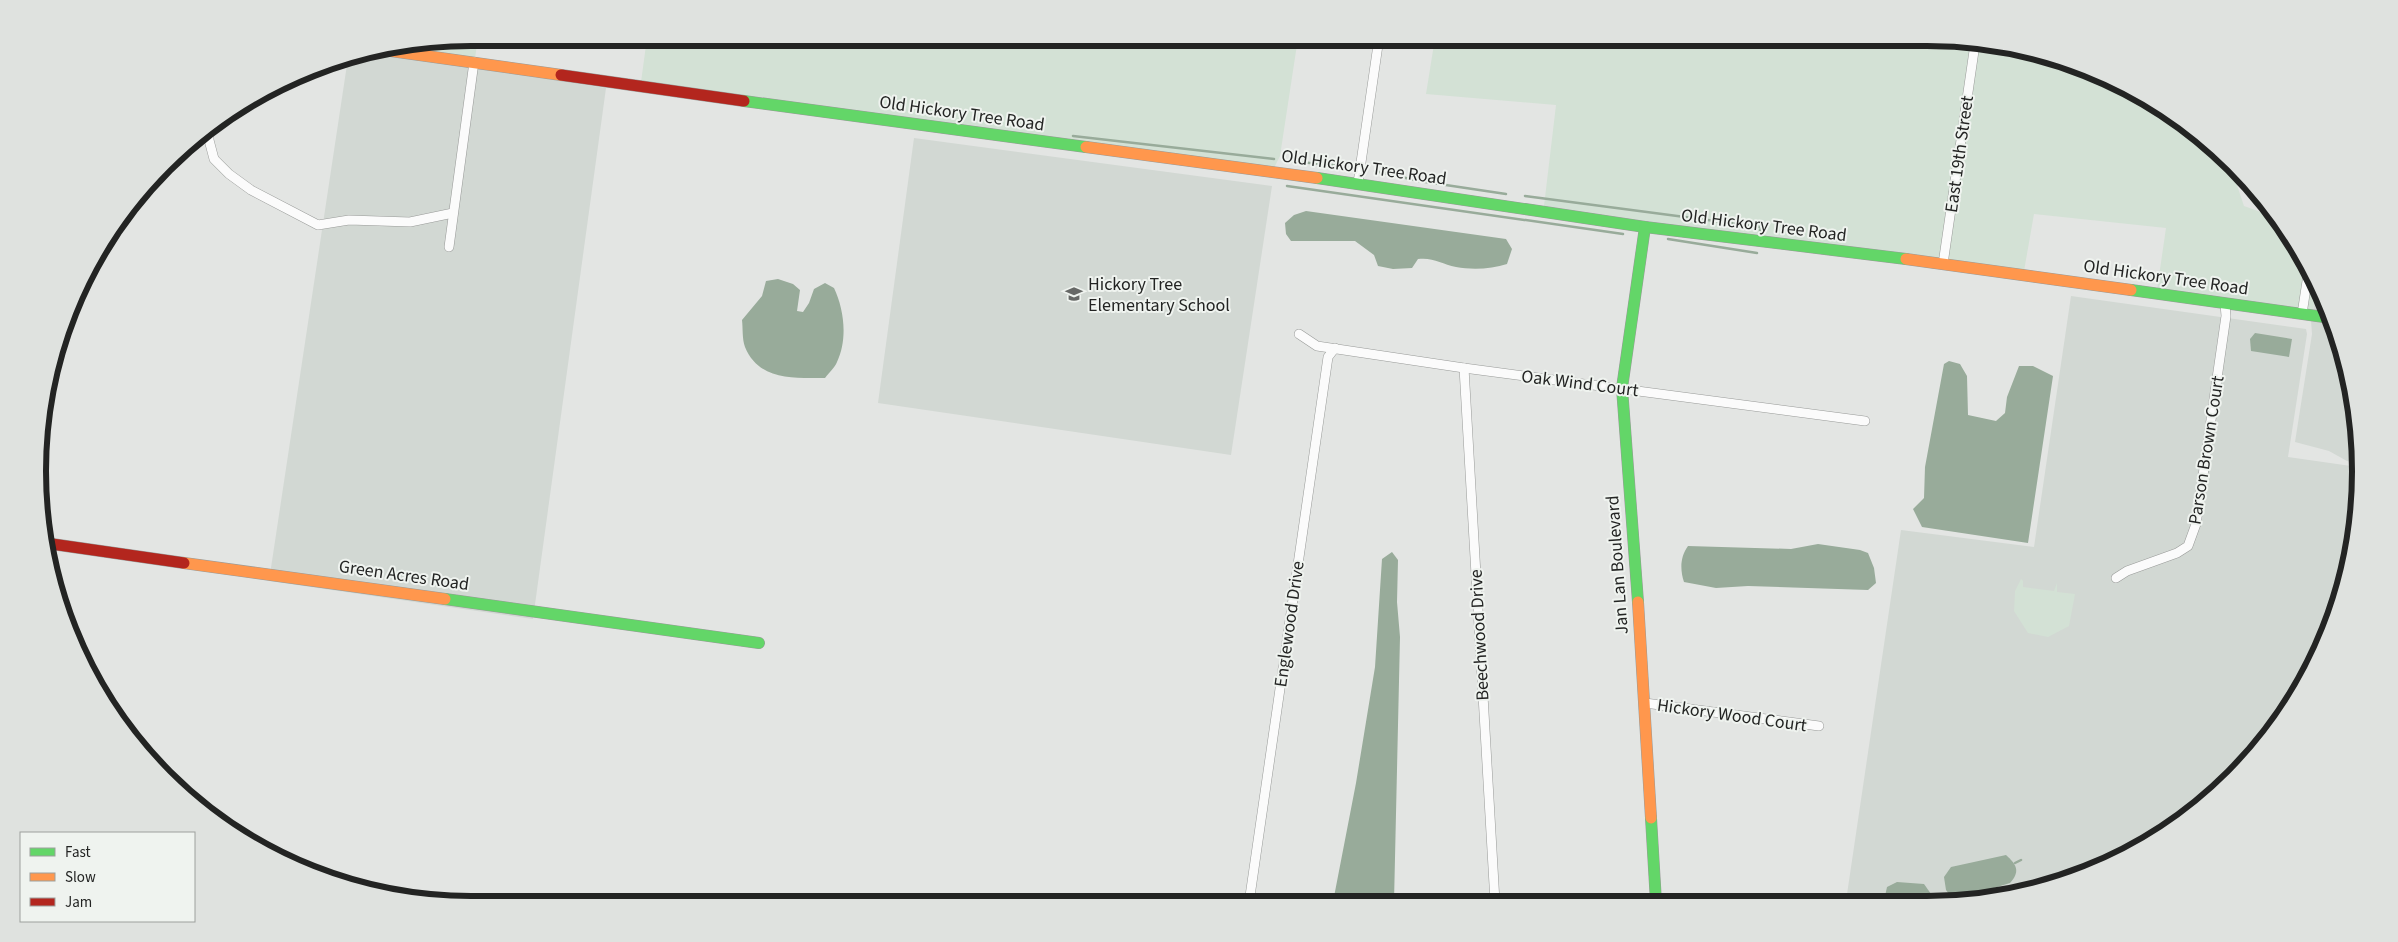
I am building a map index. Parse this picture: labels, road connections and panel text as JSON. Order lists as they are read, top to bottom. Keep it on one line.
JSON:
{"streets":{"street":["Old Hickory Tree Road","East 19th Street","Oak Wind Court","Parson Brown Court","Jan Lan Boulevard","Green Acres Road","Englewood Drive","Beechwood Drive","Hickory Wood Court"]},"crossings":[["Old Hickory Tree Road","East 19th Street"],["Old Hickory Tree Road","Parson Brown Court"],["Old Hickory Tree Road","Jan Lan Boulevard"],["Oak Wind Court","Jan Lan Boulevard"],["Oak Wind Court","Englewood Drive"],["Oak Wind Court","Beechwood Drive"],["Jan Lan Boulevard","Hickory Wood Court"]],"places":{"school or university":["Hickory Tree Elementary School"]},"legend":["Fast","Slow","Jam"]}
